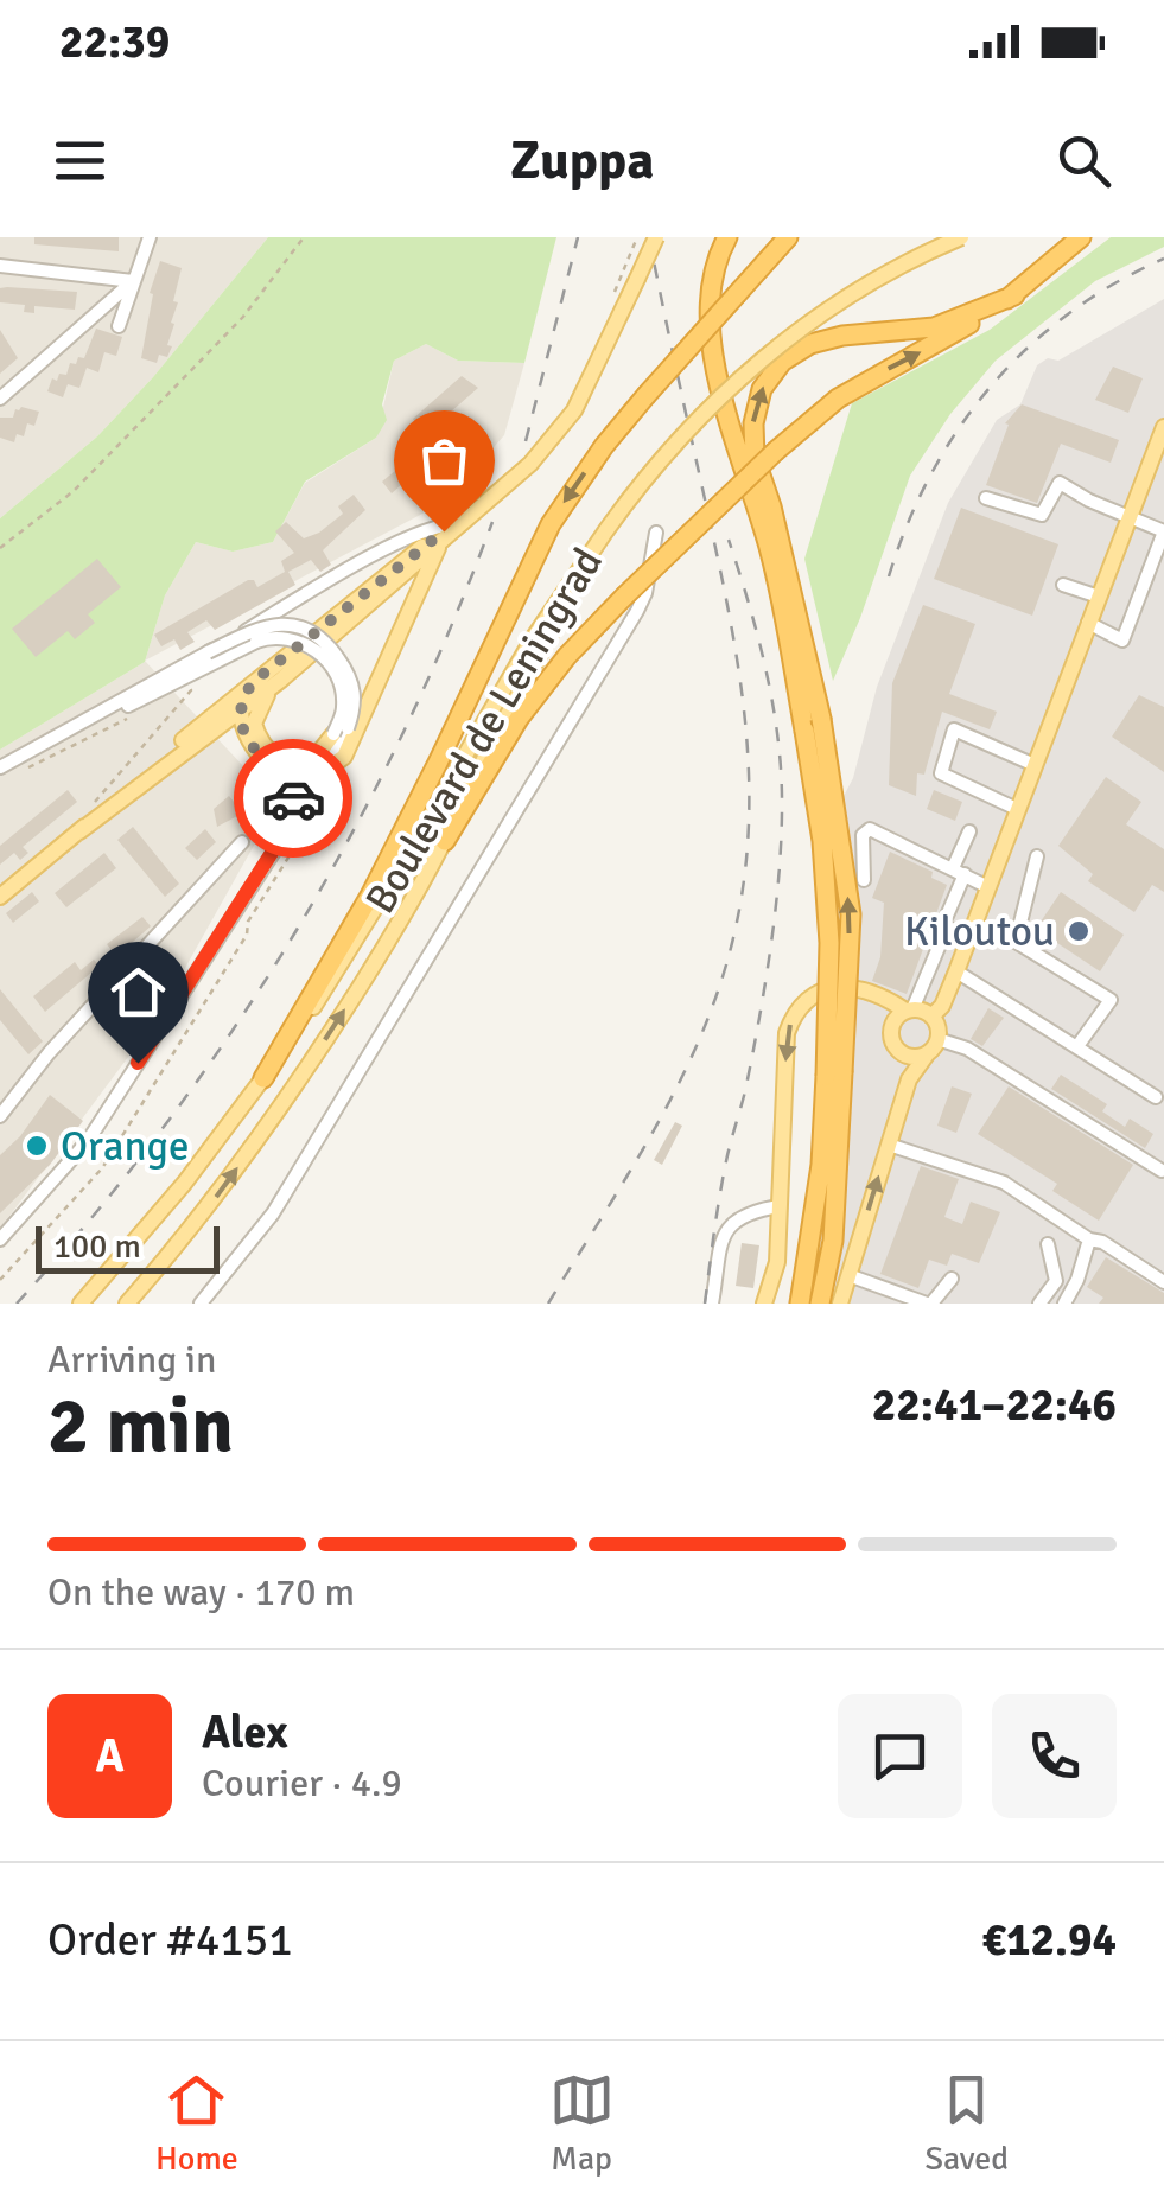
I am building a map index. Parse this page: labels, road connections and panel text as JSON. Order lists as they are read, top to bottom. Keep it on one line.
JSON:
{"streets":{"main road":["Boulevard de Leningrad"]},"places":["Kiloutou","Orange"],"scale_bar":"100 m","page":{"status":"22:39","header":"Zuppa","scale":"100 m","heading":["2 min","Arriving in","22:41–22:46"],"panel":["Alex","Courier · 4.9","Order #4151","€12.94"],"bar":"On the way · 170 m","round":"A","tabs":["Home","Map","Saved"]}}
